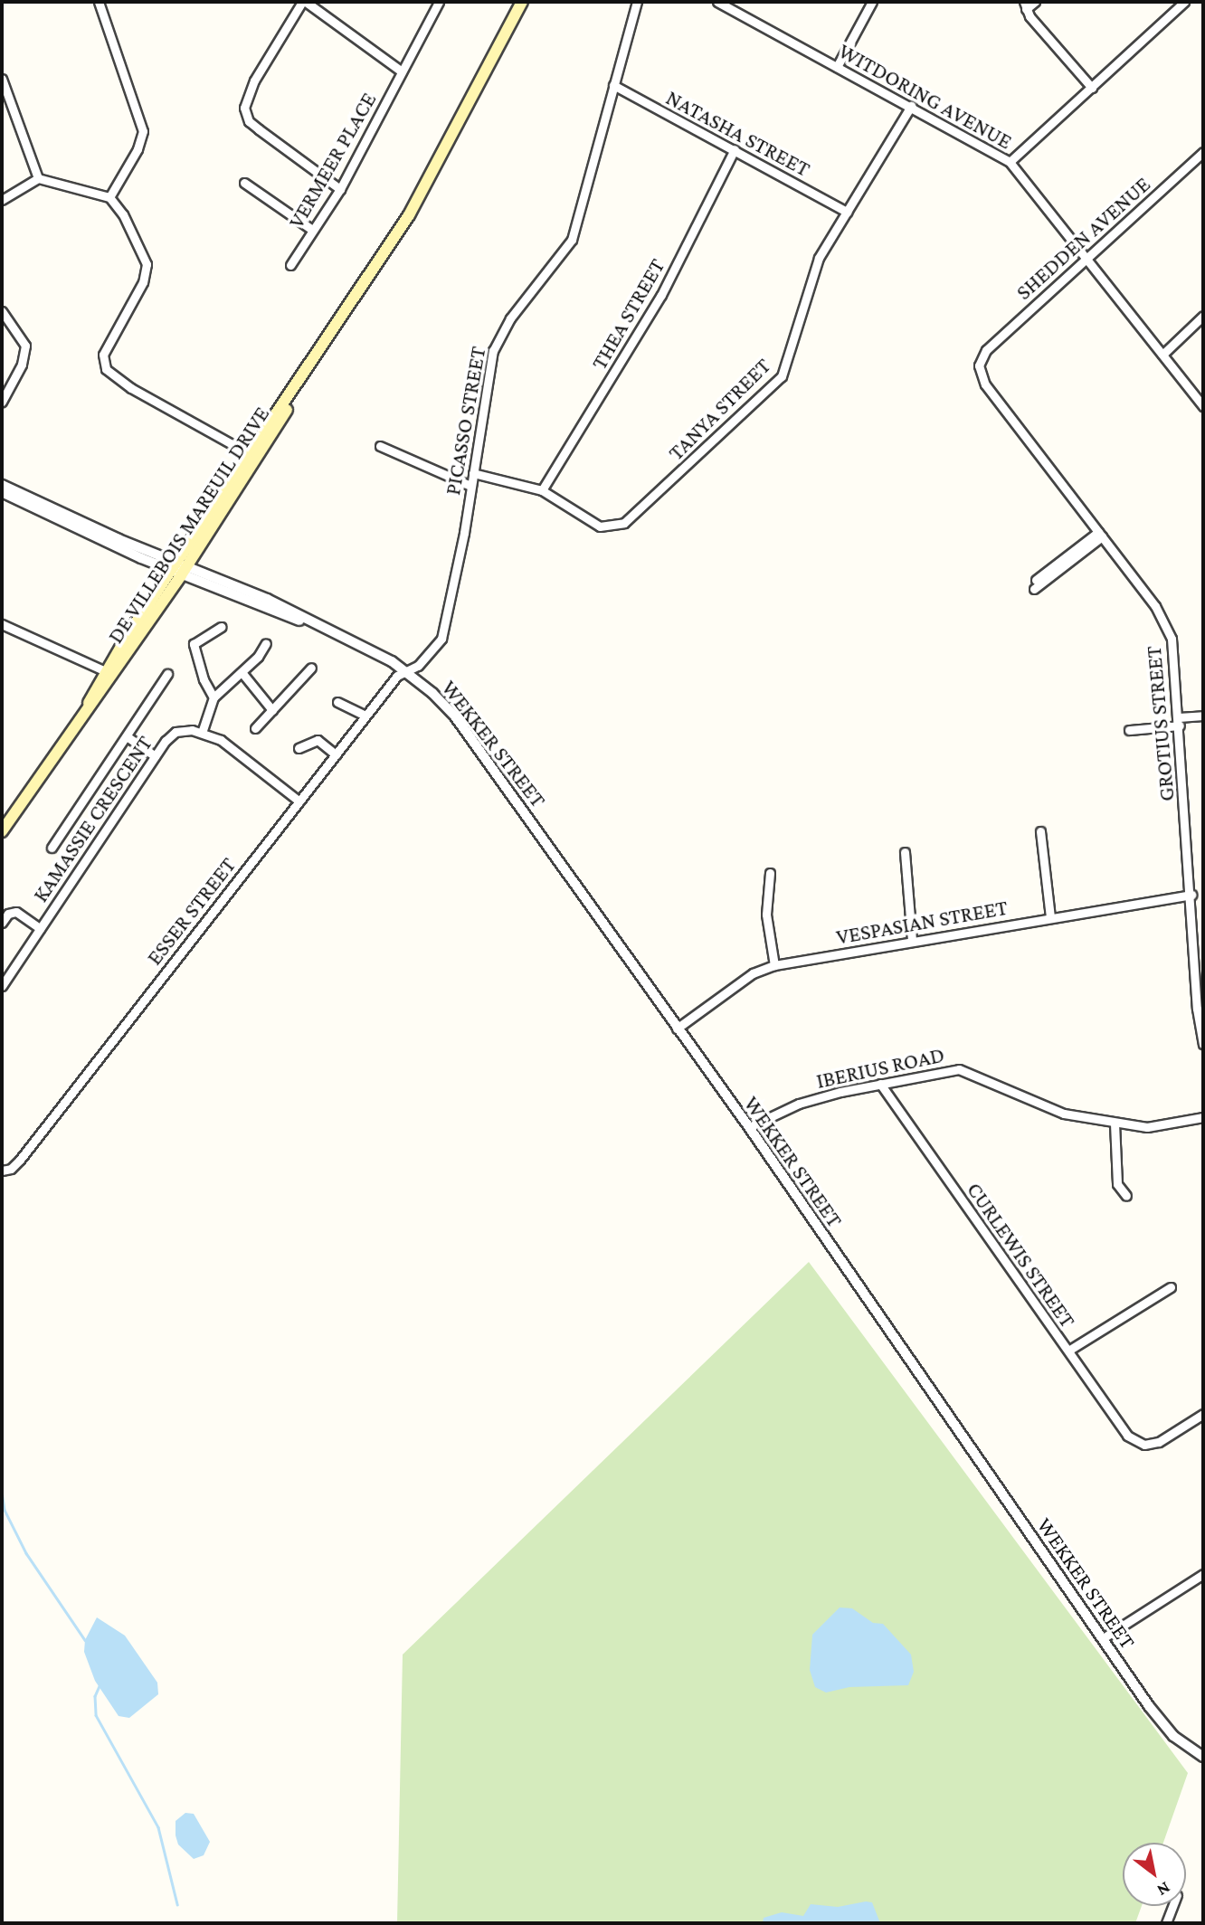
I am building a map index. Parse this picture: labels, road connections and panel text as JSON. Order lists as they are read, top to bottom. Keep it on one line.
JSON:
{"streets":{"main road":["DE VILLEBOIS MAREUIL DRIVE"],"street":["WITDORING AVENUE","NATASHA STREET","VERMEER PLACE","SHEDDEN AVENUE","THEA STREET","TANYA STREET","PICASSO STREET","GROTIUS STREET","WEKKER STREET","KAMASSIE CRESCENT","ESSER STREET","VESPASIAN STREET","IBERIUS ROAD","CURLEWIS STREET"]},"crossings":[["WITDORING AVENUE","SHEDDEN AVENUE"],["WITDORING AVENUE","TANYA STREET"],["NATASHA STREET","THEA STREET"],["NATASHA STREET","TANYA STREET"],["NATASHA STREET","PICASSO STREET"],["SHEDDEN AVENUE","GROTIUS STREET"],["THEA STREET","TANYA STREET"],["PICASSO STREET","WEKKER STREET"],["PICASSO STREET","ESSER STREET"],["DE VILLEBOIS MAREUIL DRIVE","WEKKER STREET"],["GROTIUS STREET","VESPASIAN STREET"],["WEKKER STREET","ESSER STREET"],["WEKKER STREET","VESPASIAN STREET"],["WEKKER STREET","IBERIUS ROAD"],["IBERIUS ROAD","CURLEWIS STREET"]],"north":"bottom right"}
